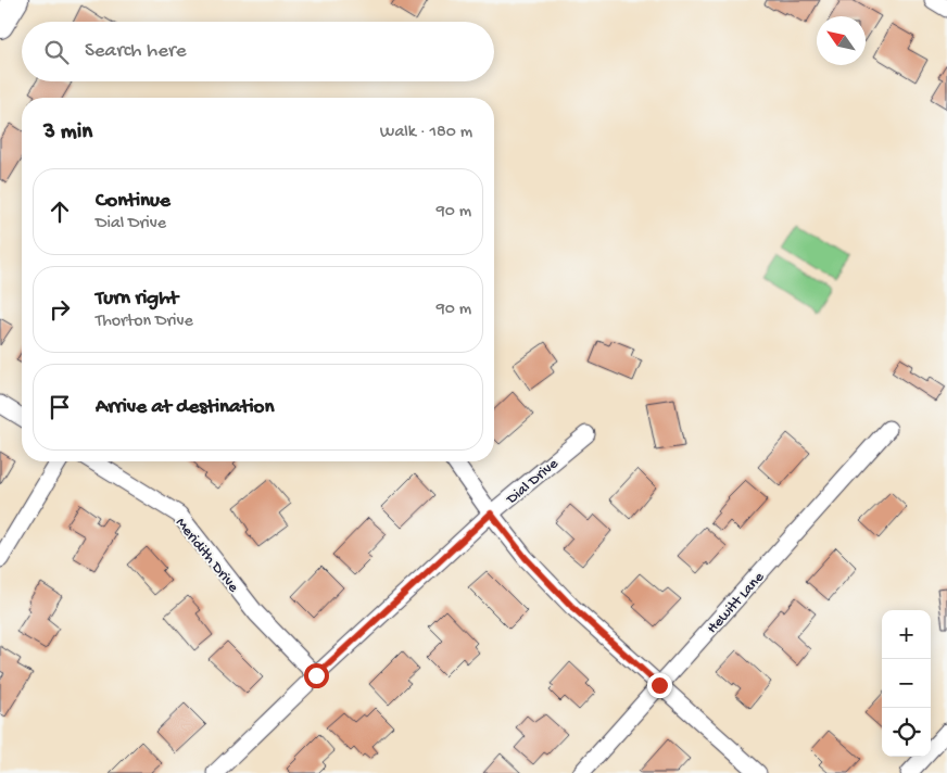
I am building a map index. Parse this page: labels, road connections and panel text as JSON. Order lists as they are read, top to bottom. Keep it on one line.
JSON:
{"streets":{"street":["Dial Drive","Meridith Drive","Hewitt Lane"]},"crossings":[["Dial Drive","Meridith Drive"]],"north":"top left","page":{"search":"Search here","heading":["3 min","Walk · 180 m"],"list":[["Continue","Dial Drive","90 m"],["Turn right","Thorton Drive","90 m"],"Arrive at destination"],"map_buttons":["+","−"]}}
